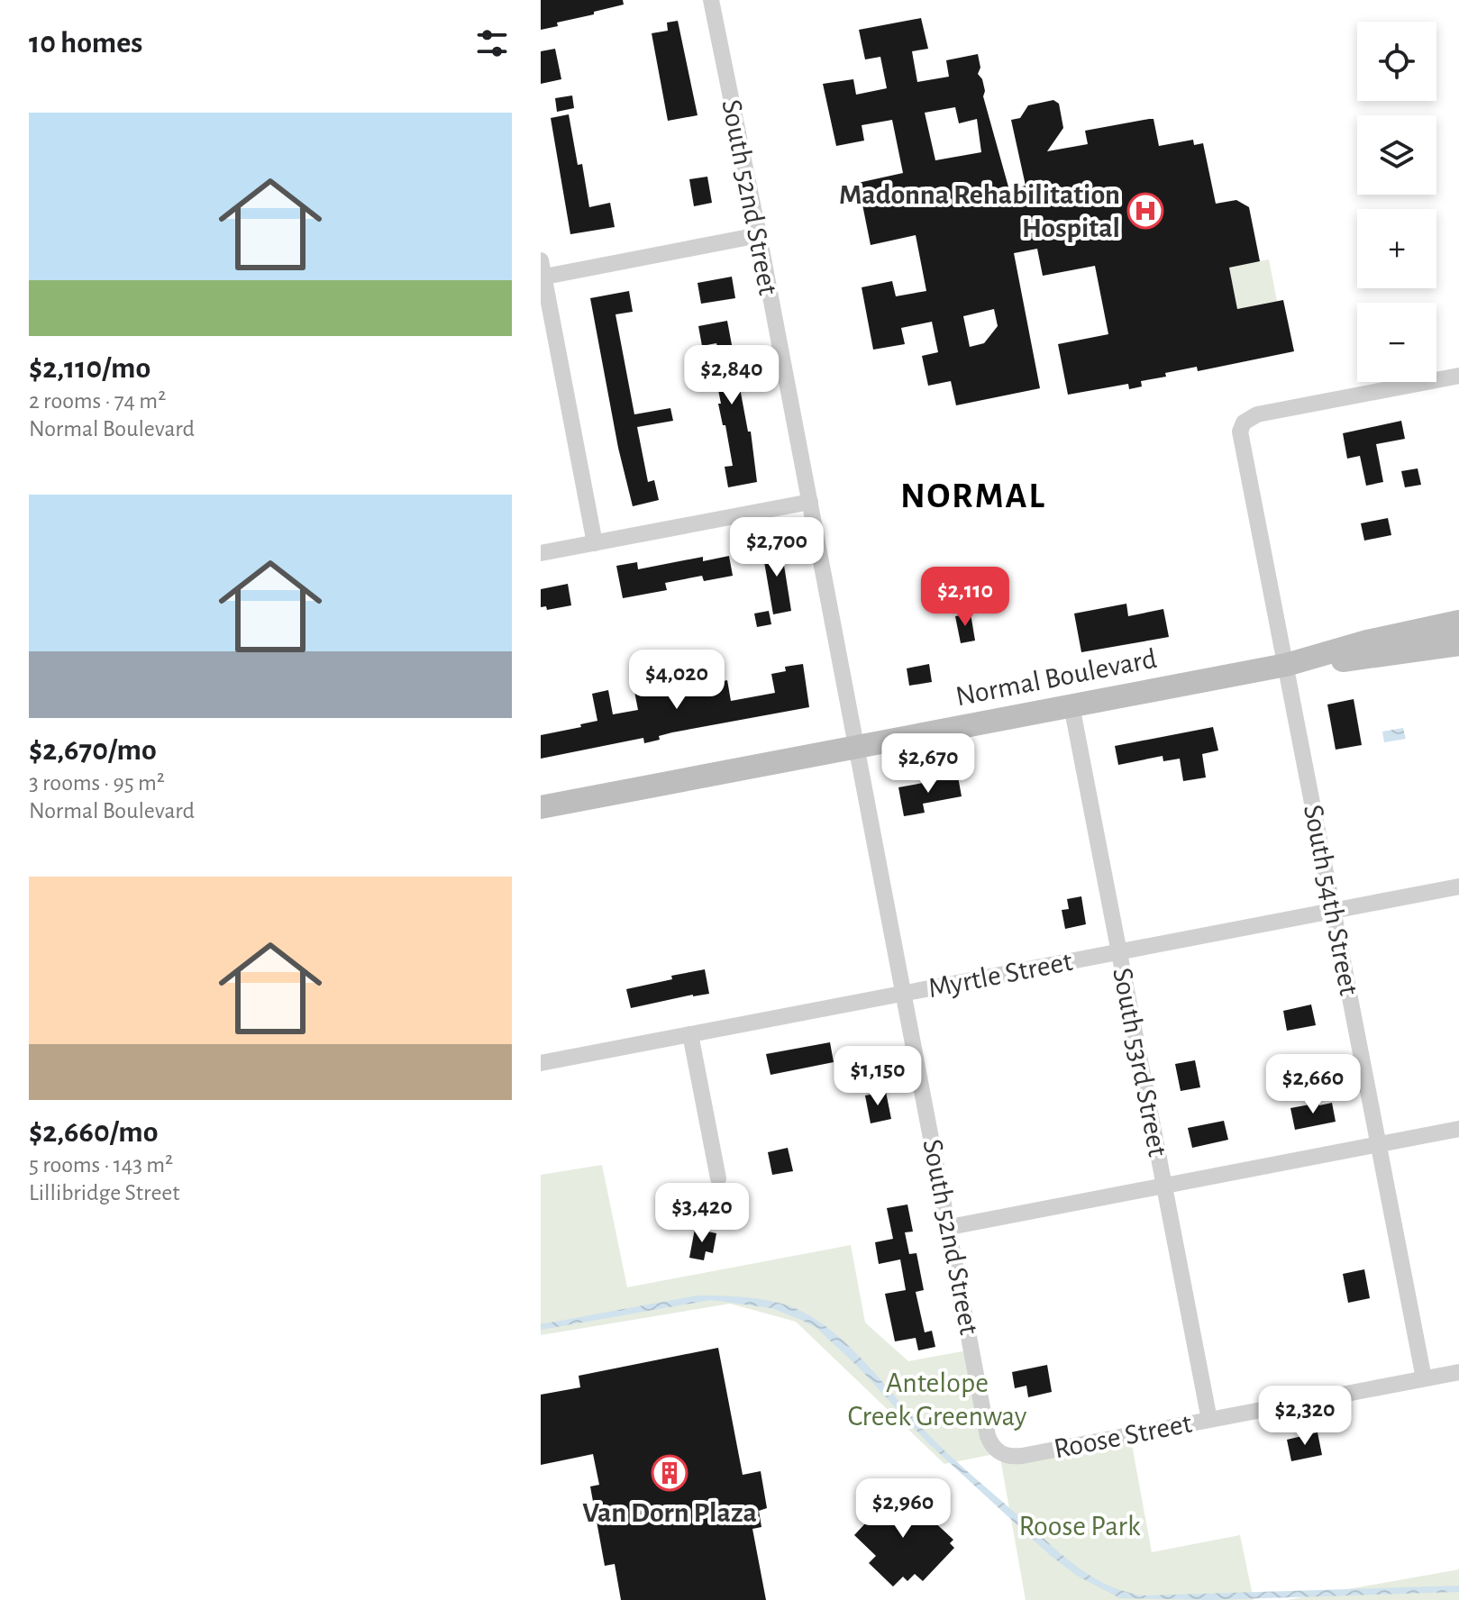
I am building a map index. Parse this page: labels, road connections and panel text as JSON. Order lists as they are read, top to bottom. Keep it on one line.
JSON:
{"streets":{"main road":["Normal Boulevard"],"street":["South 52nd Street","South 54th Street","Myrtle Street","South 53rd Street","Roose Street"]},"crossings":[["South 52nd Street","Normal Boulevard"],["South 52nd Street","Myrtle Street"],["South 52nd Street","Roose Street"],["Normal Boulevard","South 54th Street"],["Normal Boulevard","South 53rd Street"],["South 54th Street","Myrtle Street"],["South 54th Street","Roose Street"],["Myrtle Street","South 53rd Street"],["South 53rd Street","Roose Street"]],"districts":["NORMAL"],"parks":["Antelope Creek Greenway","Roose Park"],"places":{"hospital":["Madonna Rehabilitation Hospital"],"building":["Van Dorn Plaza"]},"page":{"heading":"10 homes","map_buttons":["+","−"],"list":[{"name":"$2,110/mo","note":"2 rooms · 74 m² · Normal Boulevard"},{"name":"$2,670/mo","note":"3 rooms · 95 m² · Normal Boulevard"},{"name":"$2,660/mo","note":"5 rooms · 143 m² · Lillibridge Street"}],"price":["$2,840","$2,700","$2,110","$4,020","$2,670","$1,150","$2,660","$3,420","$2,320","$2,960"]}}
